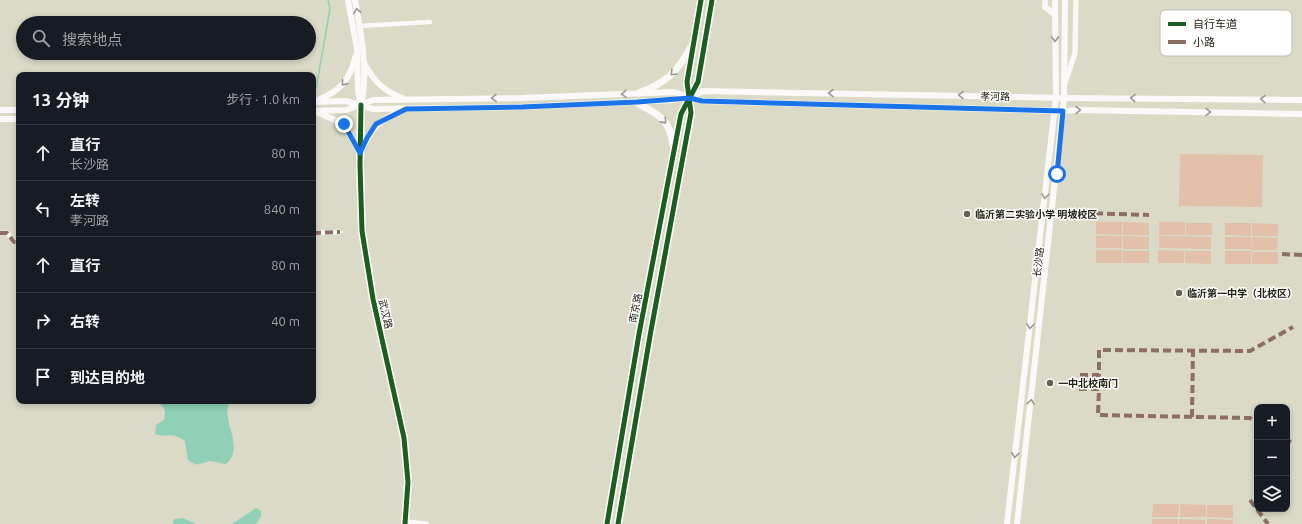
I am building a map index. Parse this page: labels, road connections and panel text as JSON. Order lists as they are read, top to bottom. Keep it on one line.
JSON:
{"streets":{"highway":["南京路"],"main road":["孝河路","长沙路","武汉路"]},"crossings":[["孝河路","长沙路"],["孝河路","南京路"],["孝河路","武汉路"]],"places":["临沂第二实验小学 明坡校区","临沂第一中学（北校区）","一中北校南门"],"legend":["自行车道","小路"],"page":{"search":"搜索地点","heading":["13 分钟","步行 · 1.0 km"],"list":[["直行","长沙路","80 m"],["左转","孝河路","840 m"],["直行","80 m"],["右转","40 m"],"到达目的地"],"map_buttons":["+","−"]}}
